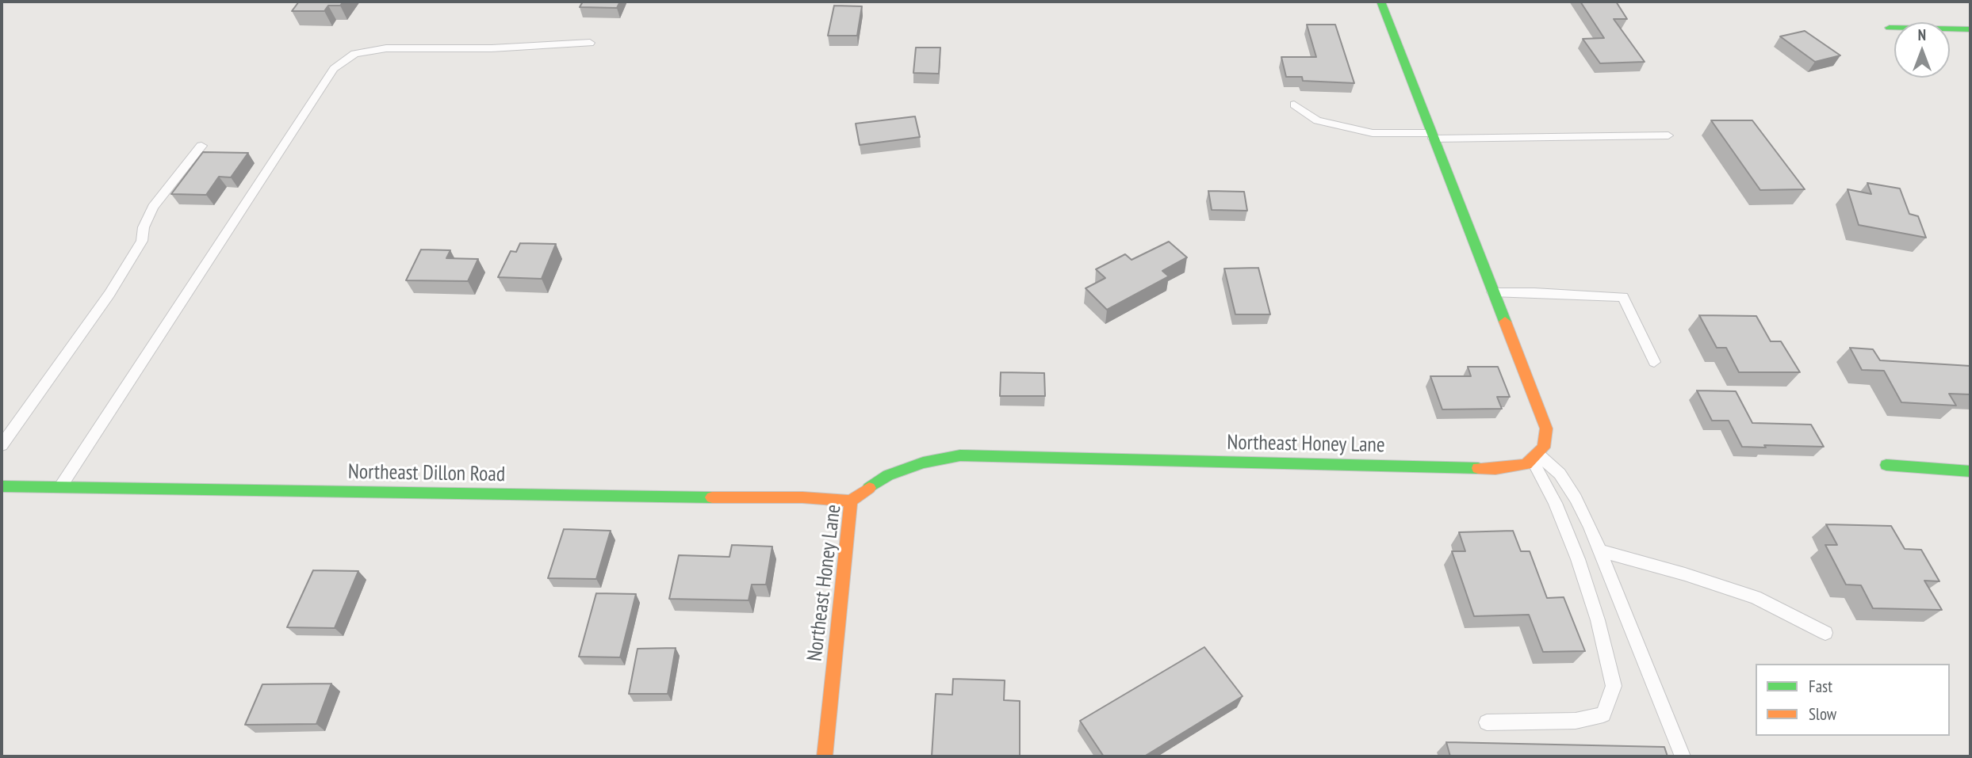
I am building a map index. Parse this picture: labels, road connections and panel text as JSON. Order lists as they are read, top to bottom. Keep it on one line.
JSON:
{"streets":{"street":["Northeast Honey Lane","Northeast Dillon Road"]},"crossings":[["Northeast Honey Lane","Northeast Dillon Road"]],"legend":["Fast","Slow"],"north":"top"}
